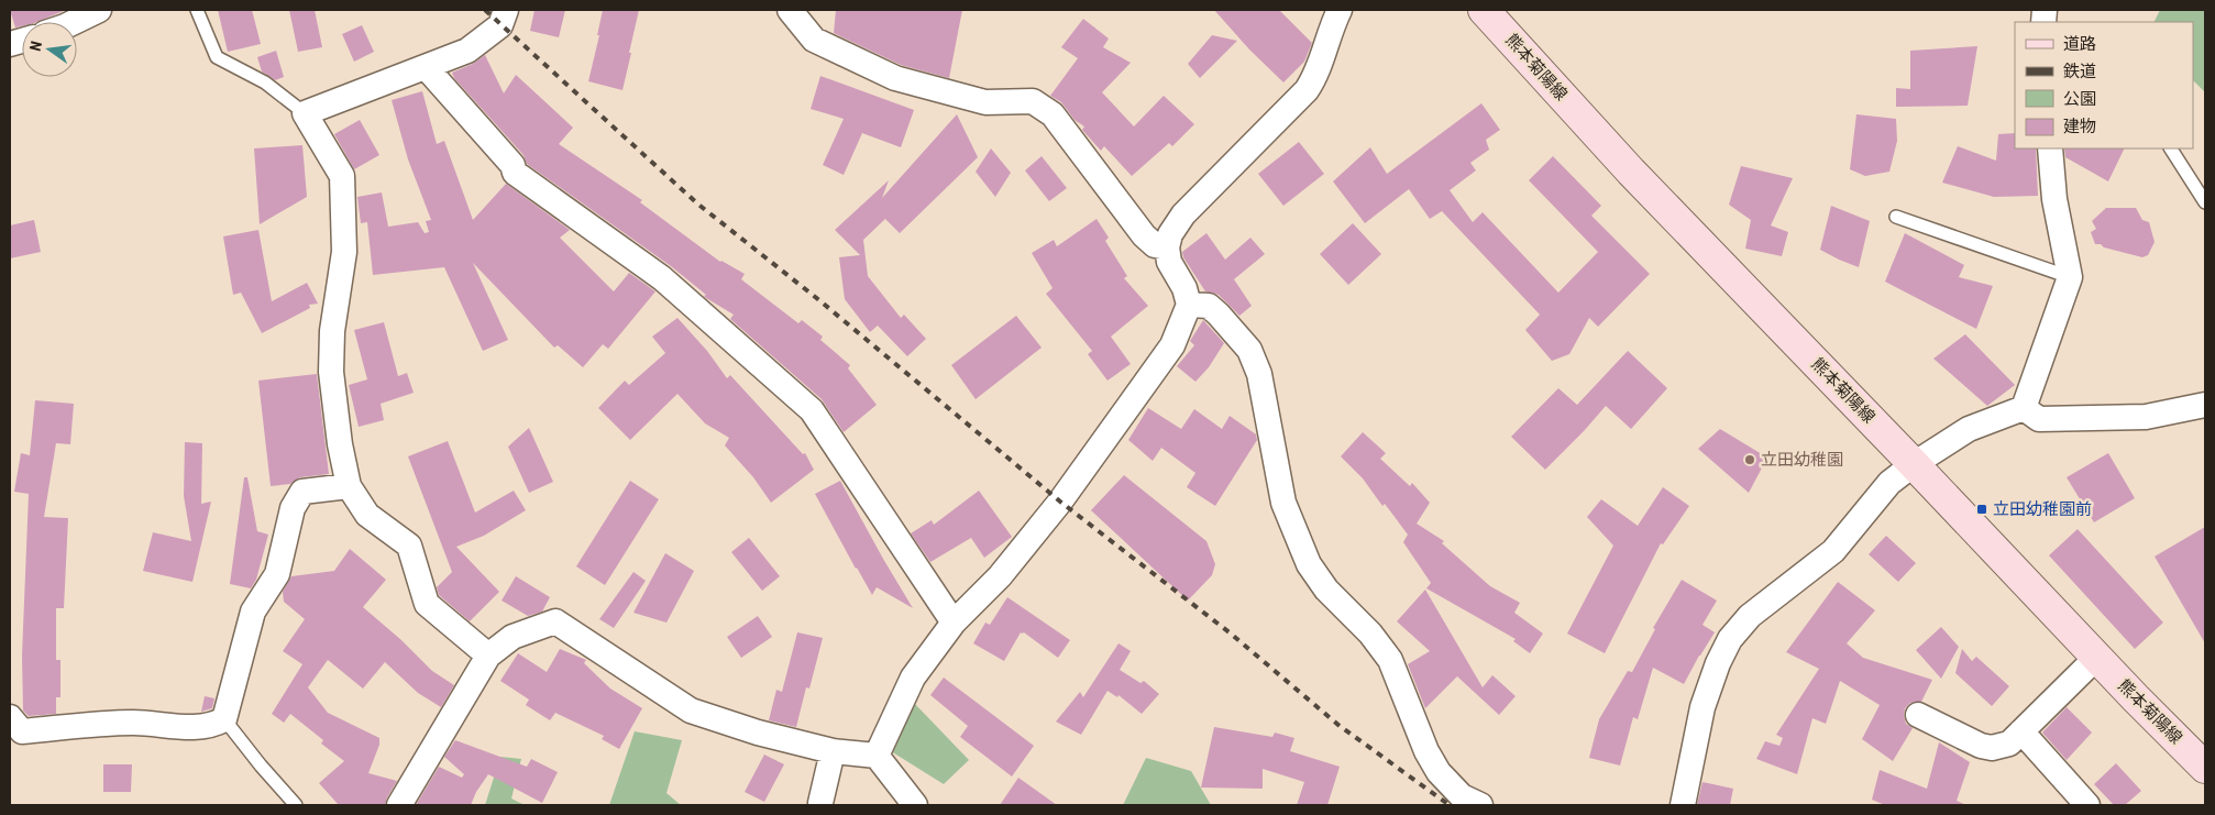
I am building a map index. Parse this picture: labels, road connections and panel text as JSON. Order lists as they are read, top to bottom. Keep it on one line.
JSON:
{"streets":{"main road":["熊本菊陽線"]},"places":{"other":["立田幼稚園"],"transit":["立田幼稚園前"]},"legend":["道路","鉄道","公園","建物"],"north":"left"}
